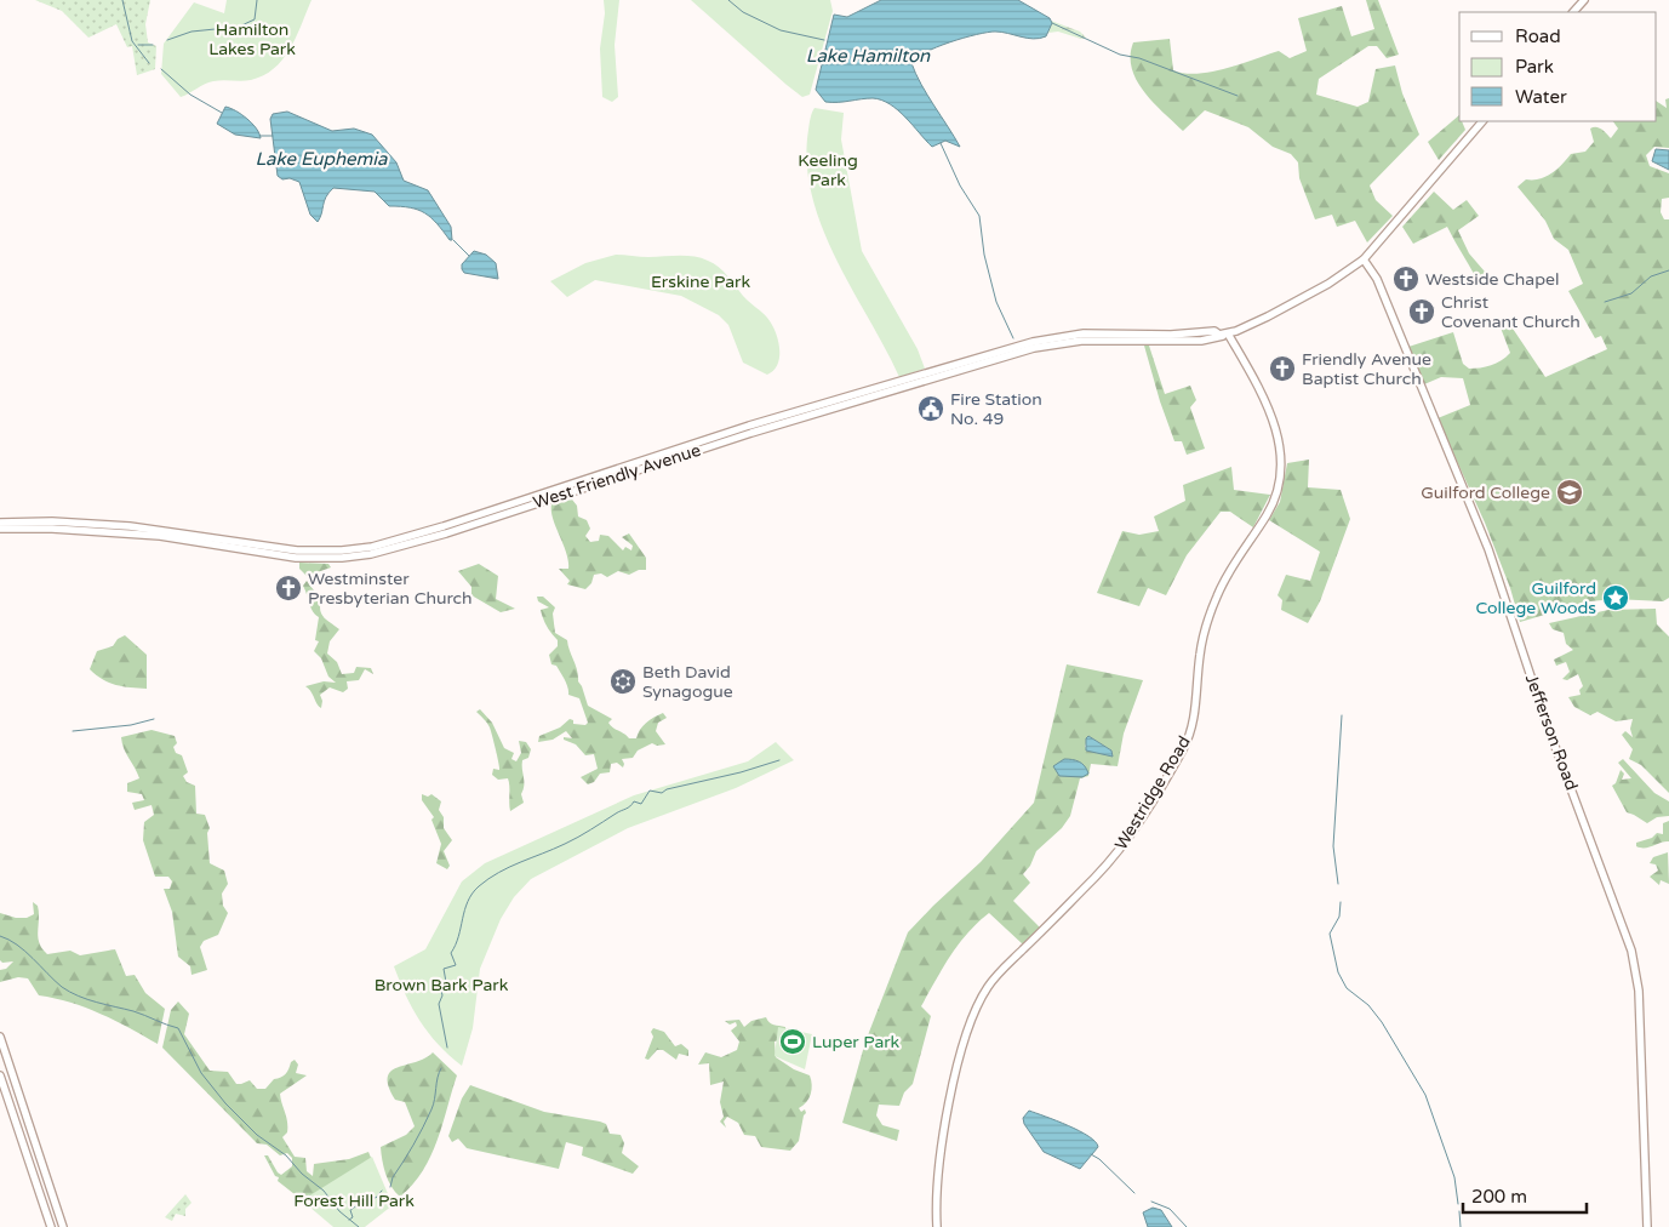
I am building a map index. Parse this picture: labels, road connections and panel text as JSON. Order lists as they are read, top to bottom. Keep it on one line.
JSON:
{"streets":{"main road":["West Friendly Avenue","Jefferson Road","Westridge Road"]},"crossings":[["West Friendly Avenue","Jefferson Road"],["West Friendly Avenue","Westridge Road"]],"water":["Lake Hamilton","Lake Euphemia"],"parks":["Hamilton Lakes Park","Keeling Park","Erskine Park","Brown Bark Park","Forest Hill Park"],"places":{"church":["Westside Chapel","Christ Covenant Church","Friendly Avenue Baptist Church","Westminster Presbyterian Church"],"public building":["Fire Station No. 49"],"school or university":["Guilford College"],"place":["Guilford College Woods"],"synagogue":["Beth David Synagogue"],"sports":["Luper Park"]},"legend":["Road","Park","Water"],"scale_bar":"200 m"}
